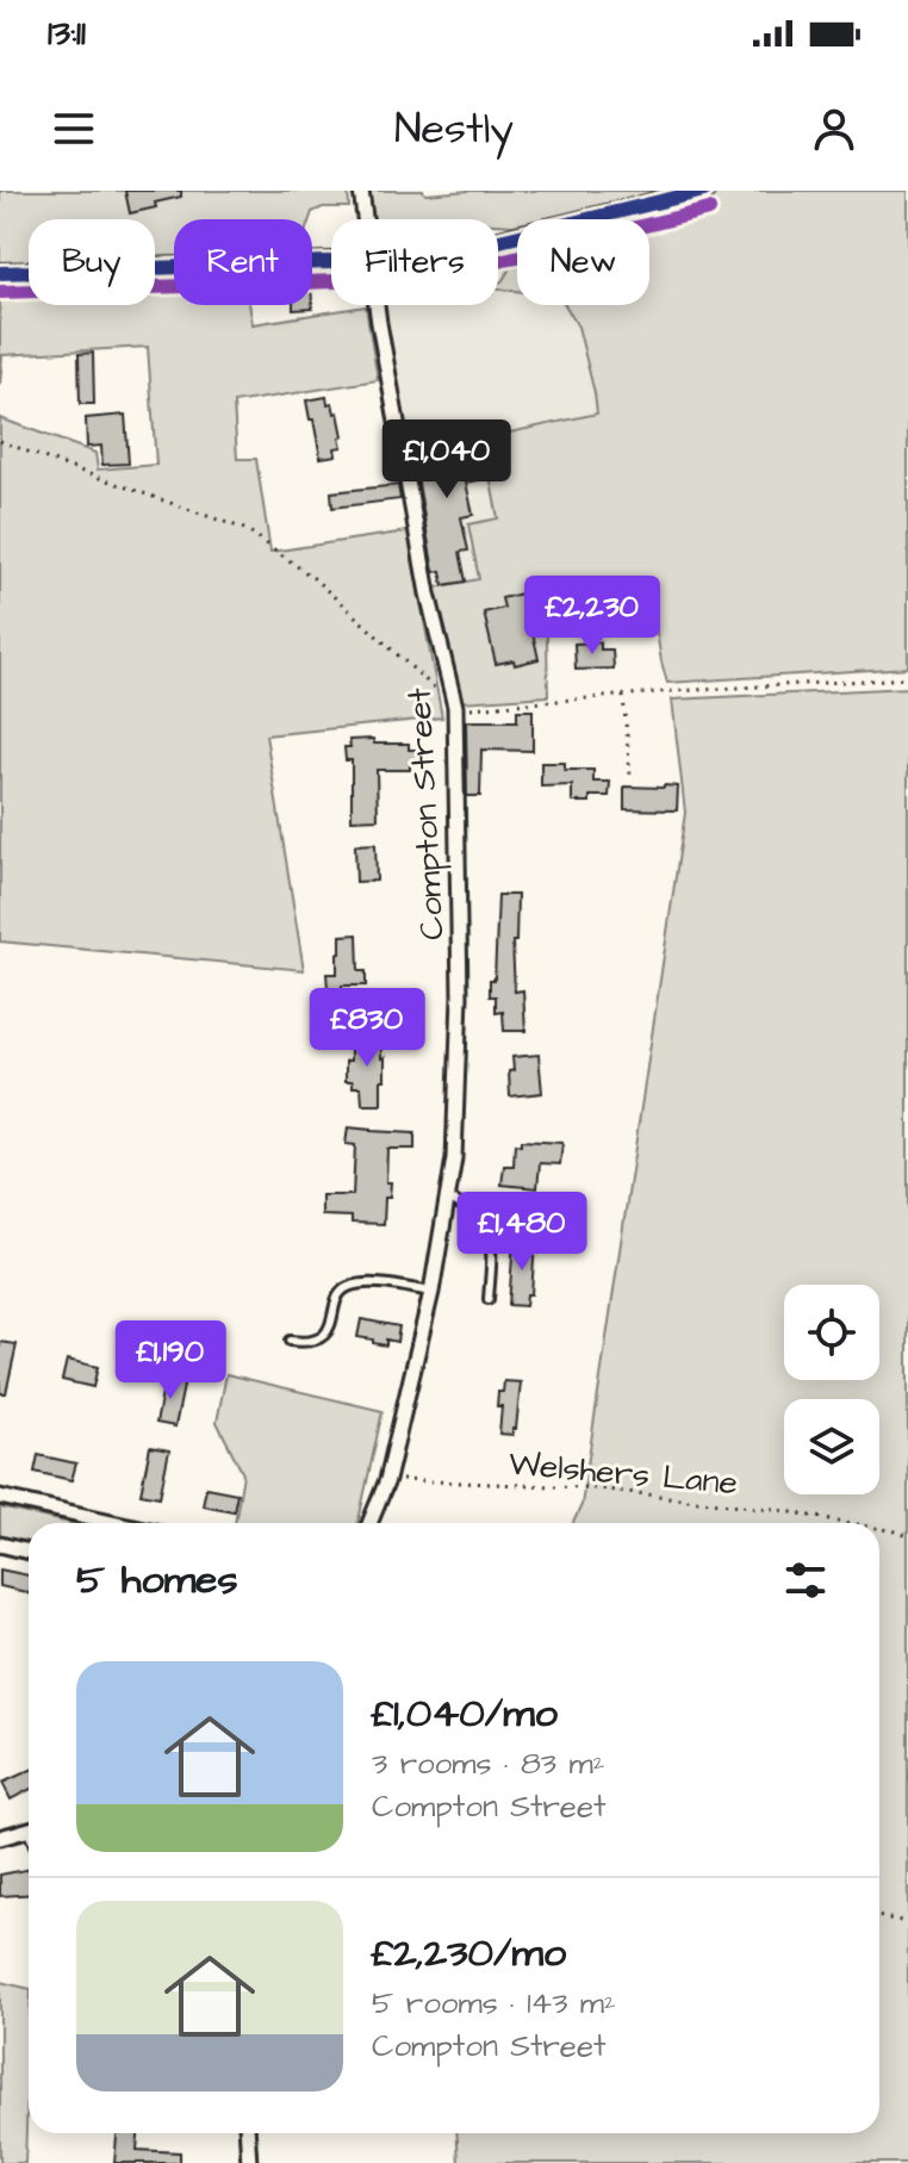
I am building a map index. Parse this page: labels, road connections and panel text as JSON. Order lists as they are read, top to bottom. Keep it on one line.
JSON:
{"streets":{"street":["Compton Street"],"path":["Welshers Lane"]},"crossings":[["Compton Street","Welshers Lane"]],"page":{"status":"13:11","header":"Nestly","chip":["Buy","Rent","Filters","New"],"price":["£1,040","£2,230","£830","£1,480","£1,190"],"heading":"5 homes","list":[{"name":"£1,040/mo","note":"3 rooms · 83 m² · Compton Street"},{"name":"£2,230/mo","note":"5 rooms · 143 m² · Compton Street"}]}}
